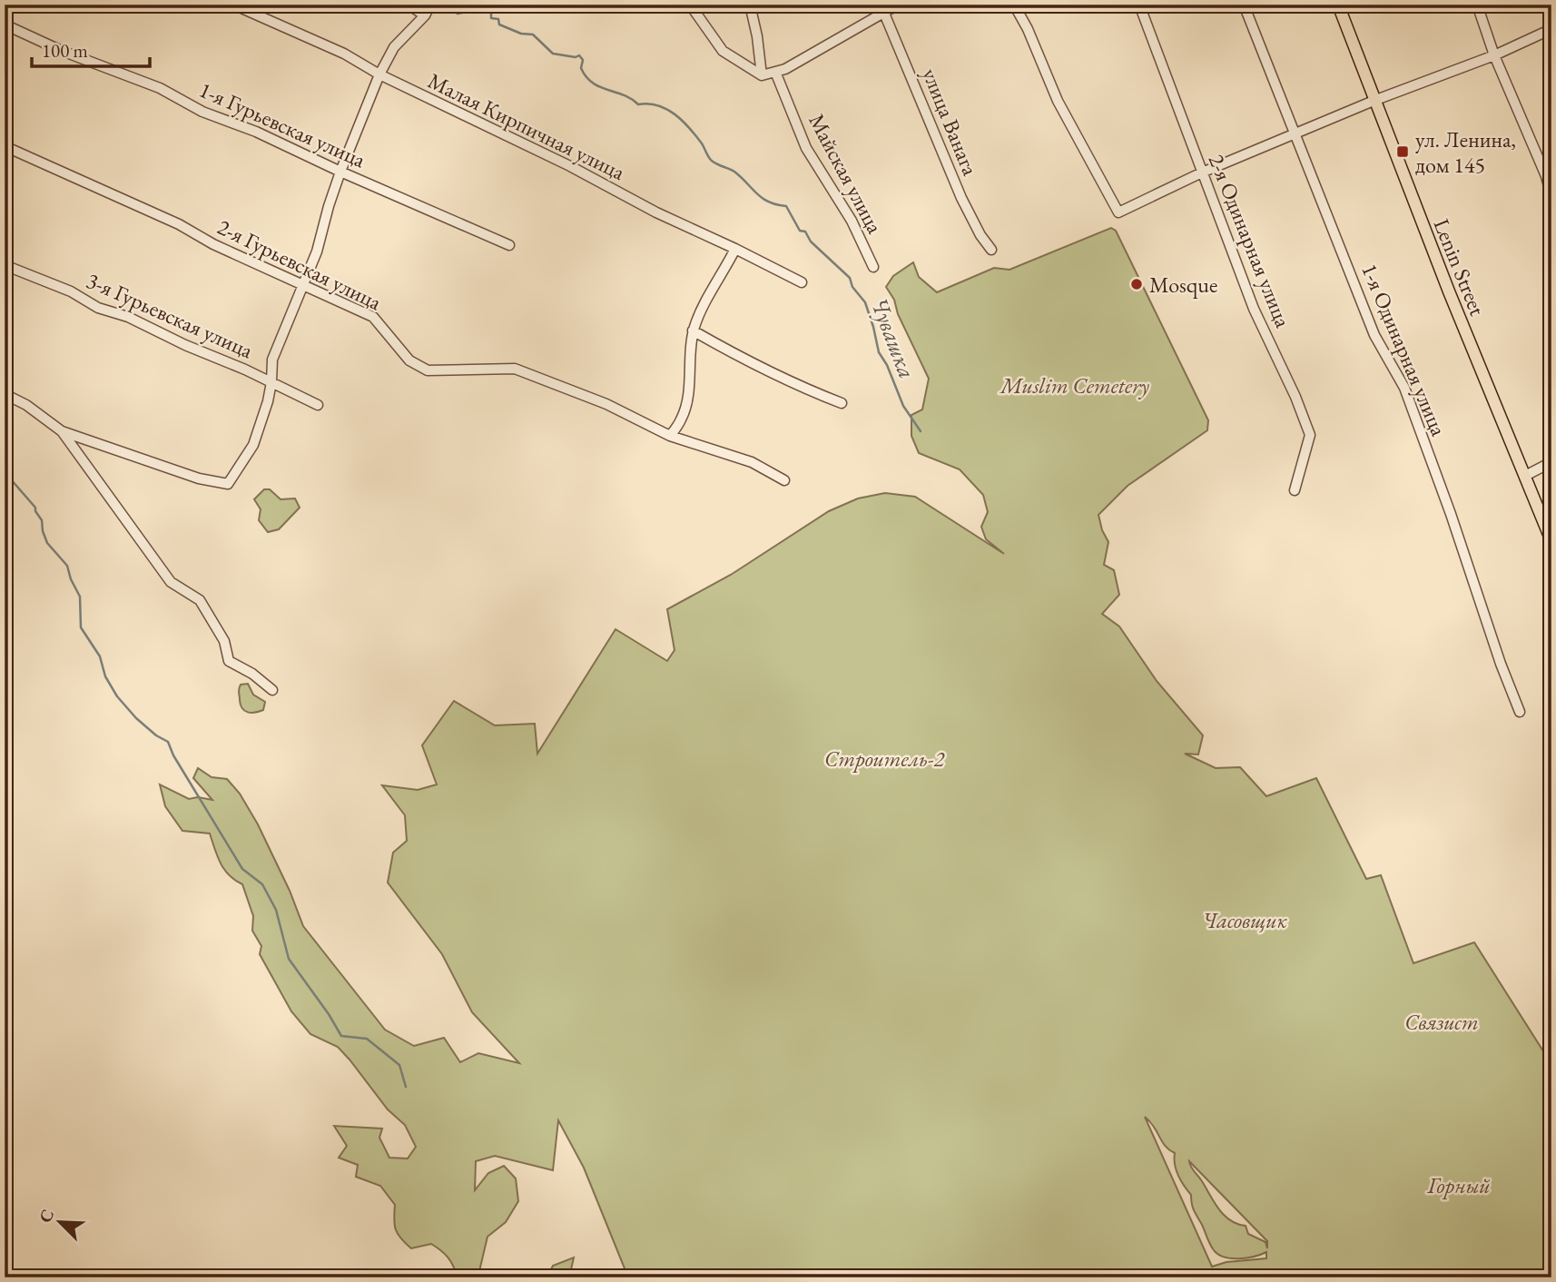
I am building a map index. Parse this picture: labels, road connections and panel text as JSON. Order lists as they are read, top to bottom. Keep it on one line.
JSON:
{"streets":{"main road":["Lenin Street"],"street":["улица Ванага","1-я Гурьевская улица","Малая Кирпичная улица","Майская улица","2-я Одинарная улица","2-я Гурьевская улица","3-я Гурьевская улица","1-я Одинарная улица"]},"water":["Чувашка"],"parks":["Muslim Cemetery","Строитель-2","Часовщик","Связист","Горный"],"places":{"transit":["ул. Ленина, дом 145"],"other":["Mosque"]},"scale_bar":"100 m","north":"top left"}
